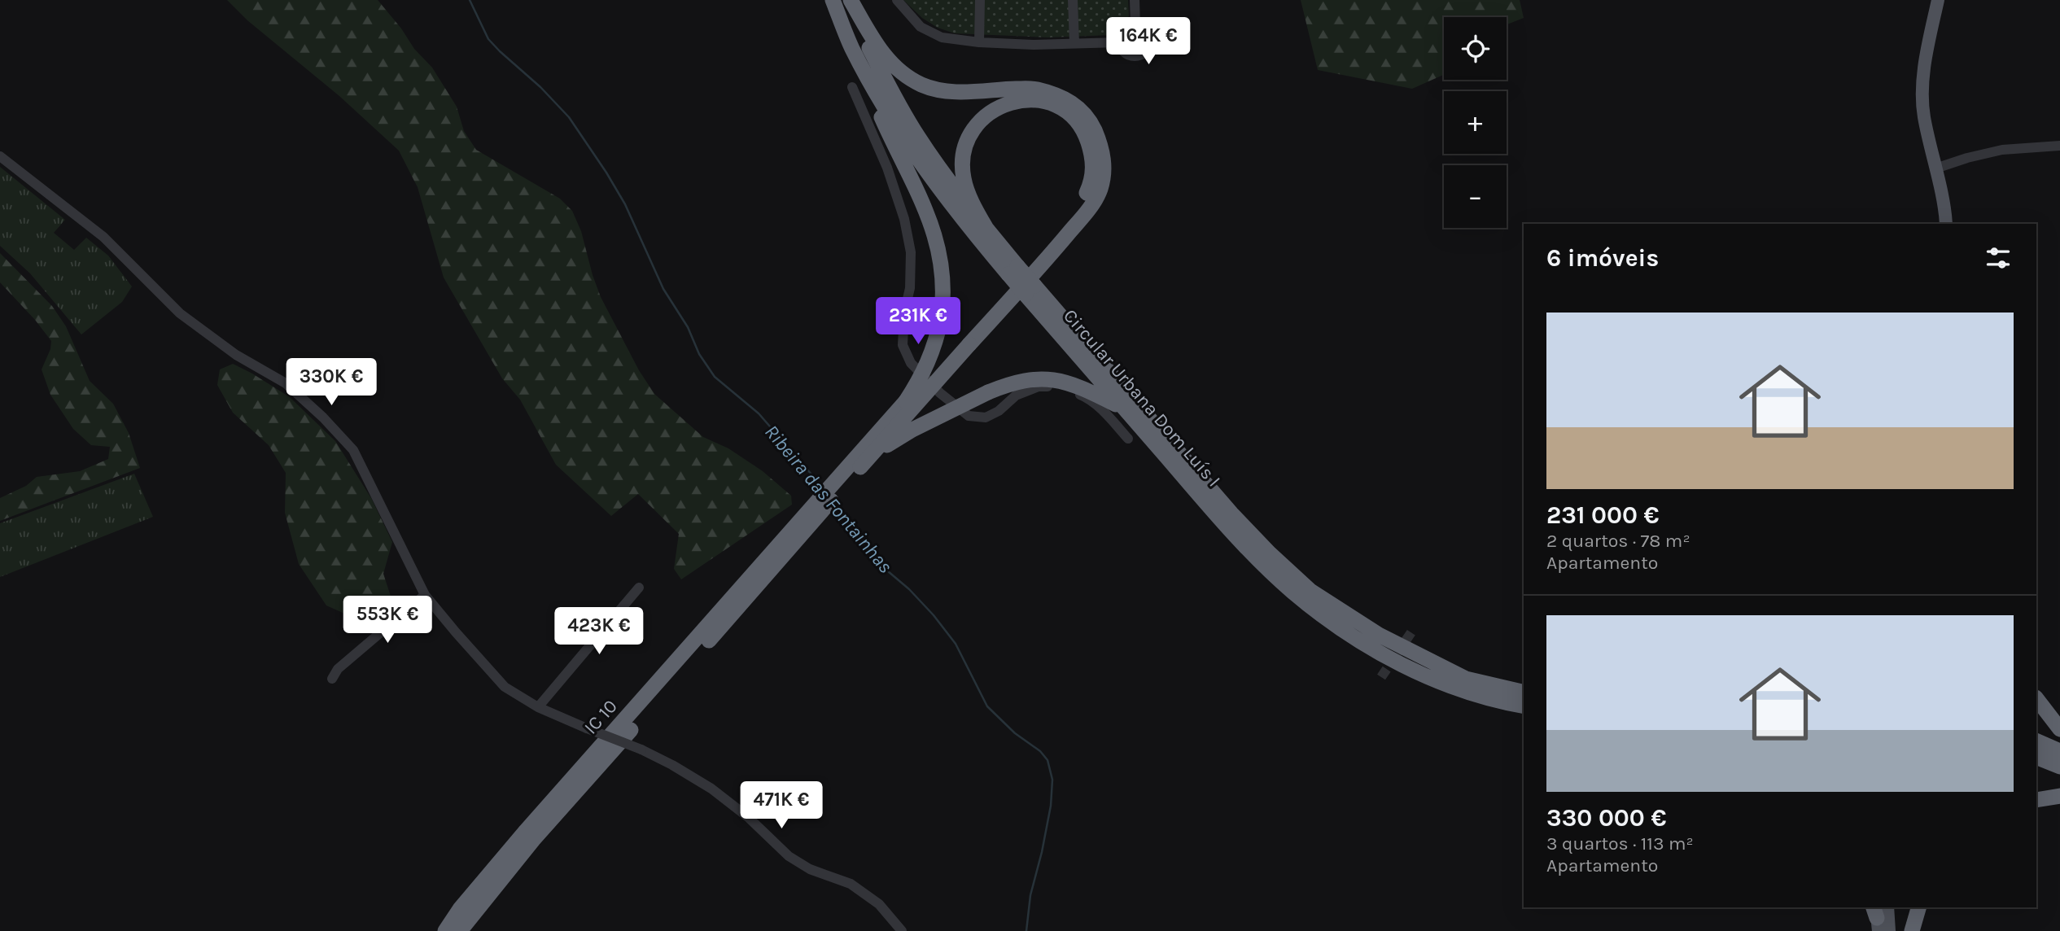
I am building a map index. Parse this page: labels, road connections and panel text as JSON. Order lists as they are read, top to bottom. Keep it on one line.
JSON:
{"streets":{"highway":["Circular Urbana Dom Luís I","IC 10"]},"crossings":[["Circular Urbana Dom Luís I","IC 10"]],"water":["Ribeira das Fontainhas"],"page":{"map_buttons":["+","−"],"price":["164K €","231K €","330K €","553K €","423K €","471K €"],"heading":"6 imóveis","list":[{"name":"231 000 €","note":"2 quartos · 78 m² · Apartamento"},{"name":"330 000 €","note":"3 quartos · 113 m² · Apartamento"}]}}
